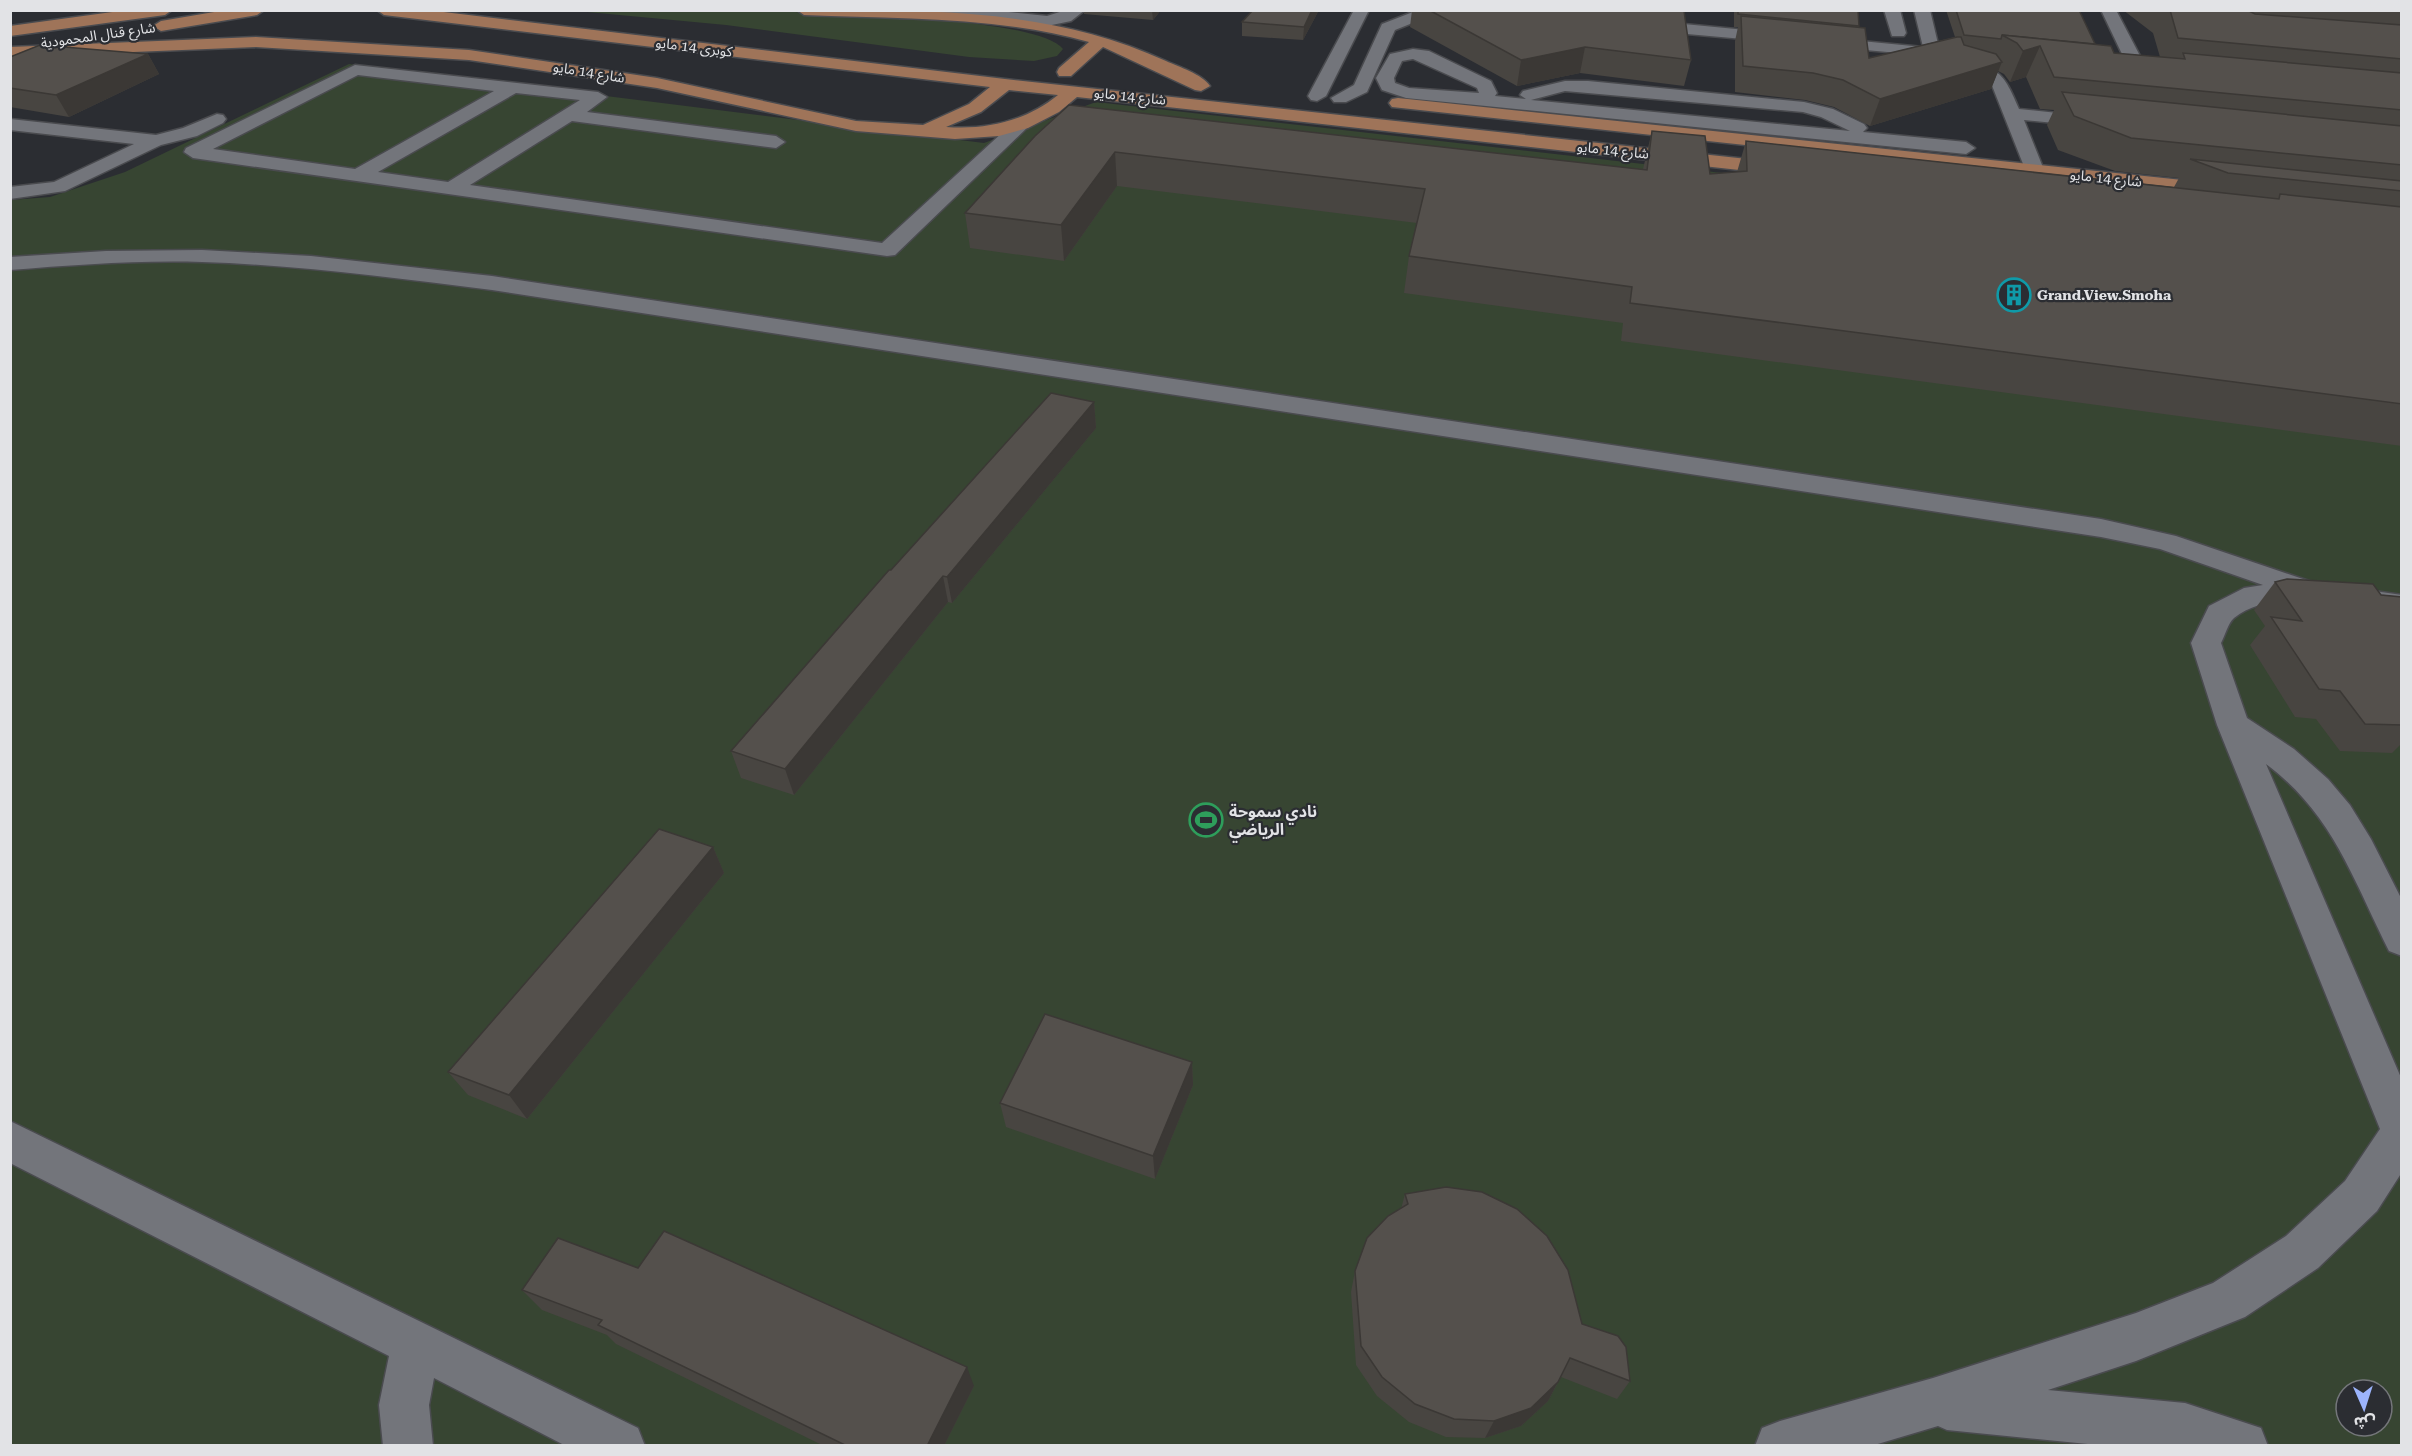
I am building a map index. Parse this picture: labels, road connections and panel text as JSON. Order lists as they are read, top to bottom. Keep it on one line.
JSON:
{"streets":{"main road":["شارع قنال المحمودية","كوبرى 14 مايو","شارع 14 مايو"]},"crossings":[["شارع قنال المحمودية","شارع 14 مايو"],["كوبرى 14 مايو","شارع 14 مايو"]],"places":{"building":["Grand.View.Smoha"],"sports":["نادي سموحة الرياضي"]},"north":"bottom"}
